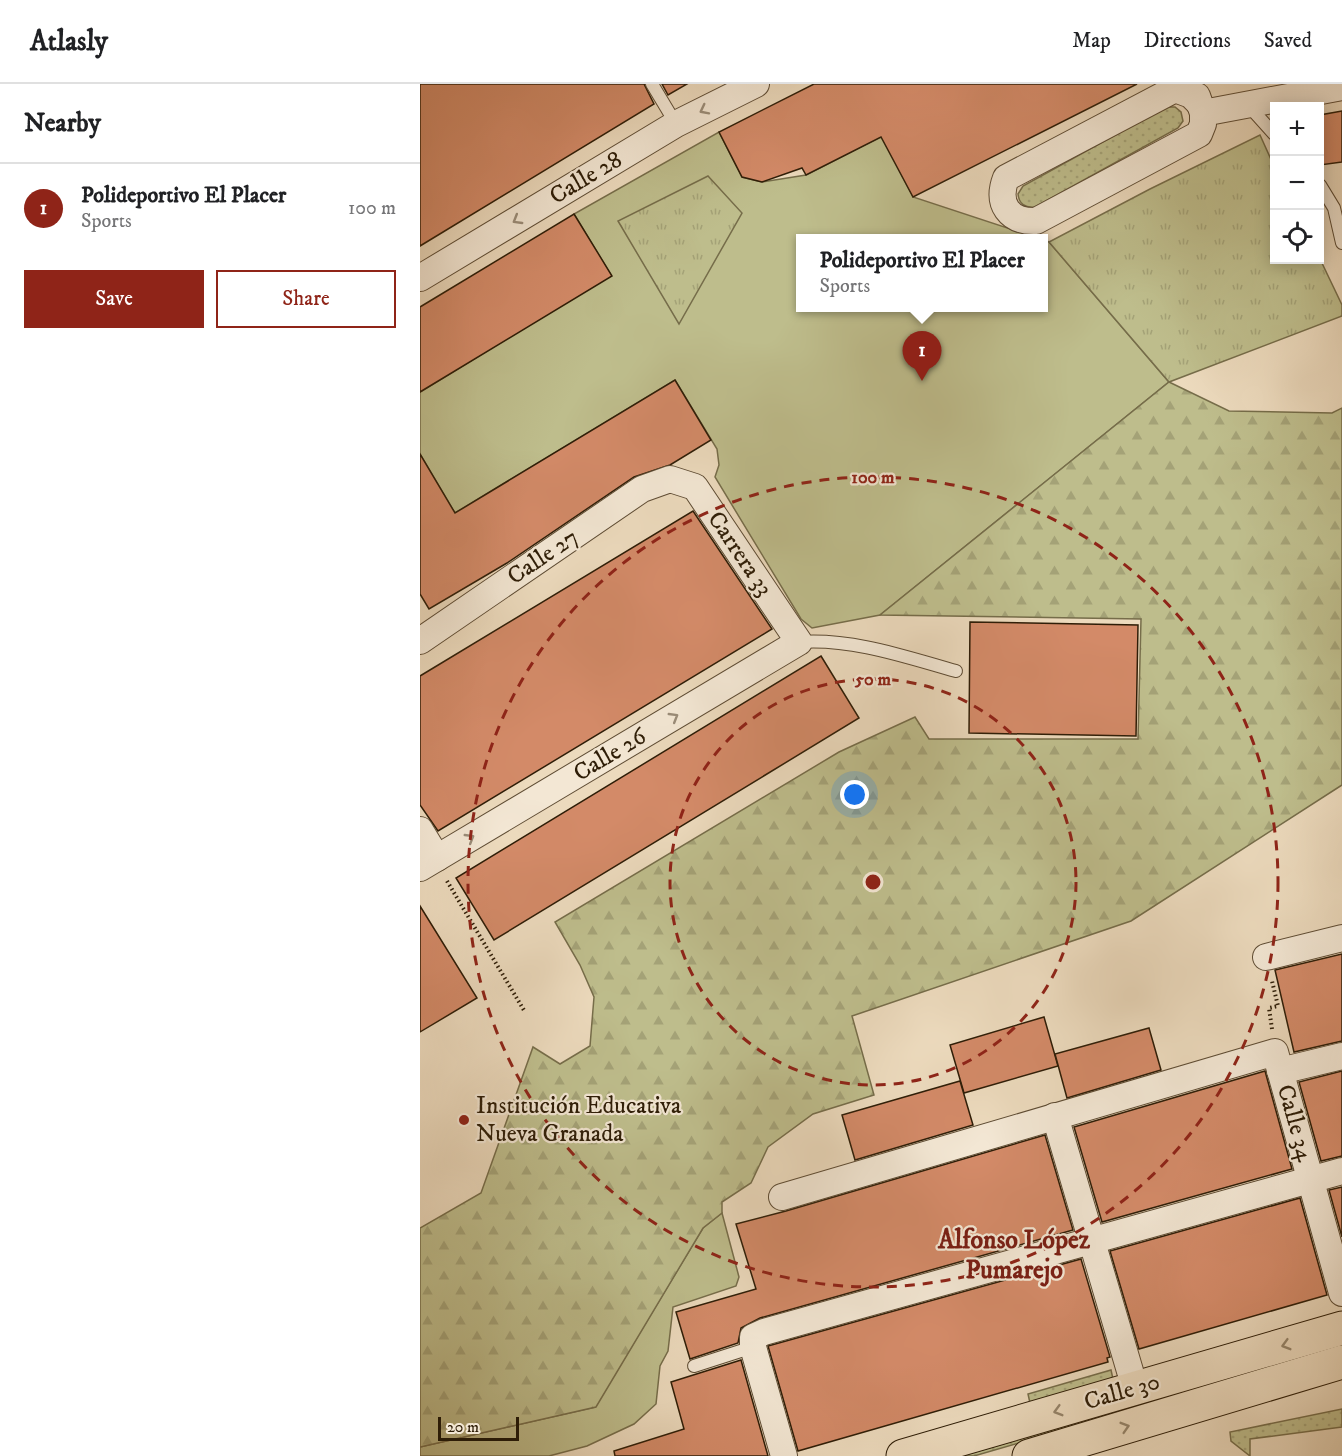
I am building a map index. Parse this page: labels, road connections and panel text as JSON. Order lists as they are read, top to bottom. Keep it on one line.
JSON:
{"streets":{"main road":["Calle 30"],"street":["Calle 28","Carrera 33","Calle 27","Calle 26","Calle 34"]},"crossings":[["Carrera 33","Calle 27"],["Carrera 33","Calle 26"]],"one_way":["Calle 28","Calle 26"],"districts":["Alfonso López Pumarejo"],"places":["Institución Educativa Nueva Granada"],"scale_bar":"20 m","page":{"header":"Atlasly","nav":["Map","Directions","Saved"],"heading":"Nearby","map_buttons":["+","−"],"list":[{"mark":"1","name":"Polideportivo El Placer","note":"Sports","value":"100 m"}],"popup":["Polideportivo El Placer","Sports"],"buttons":["Save","Share"],"pins":"1","scale":"20 m"},"rings":["100 m","50 m"]}
